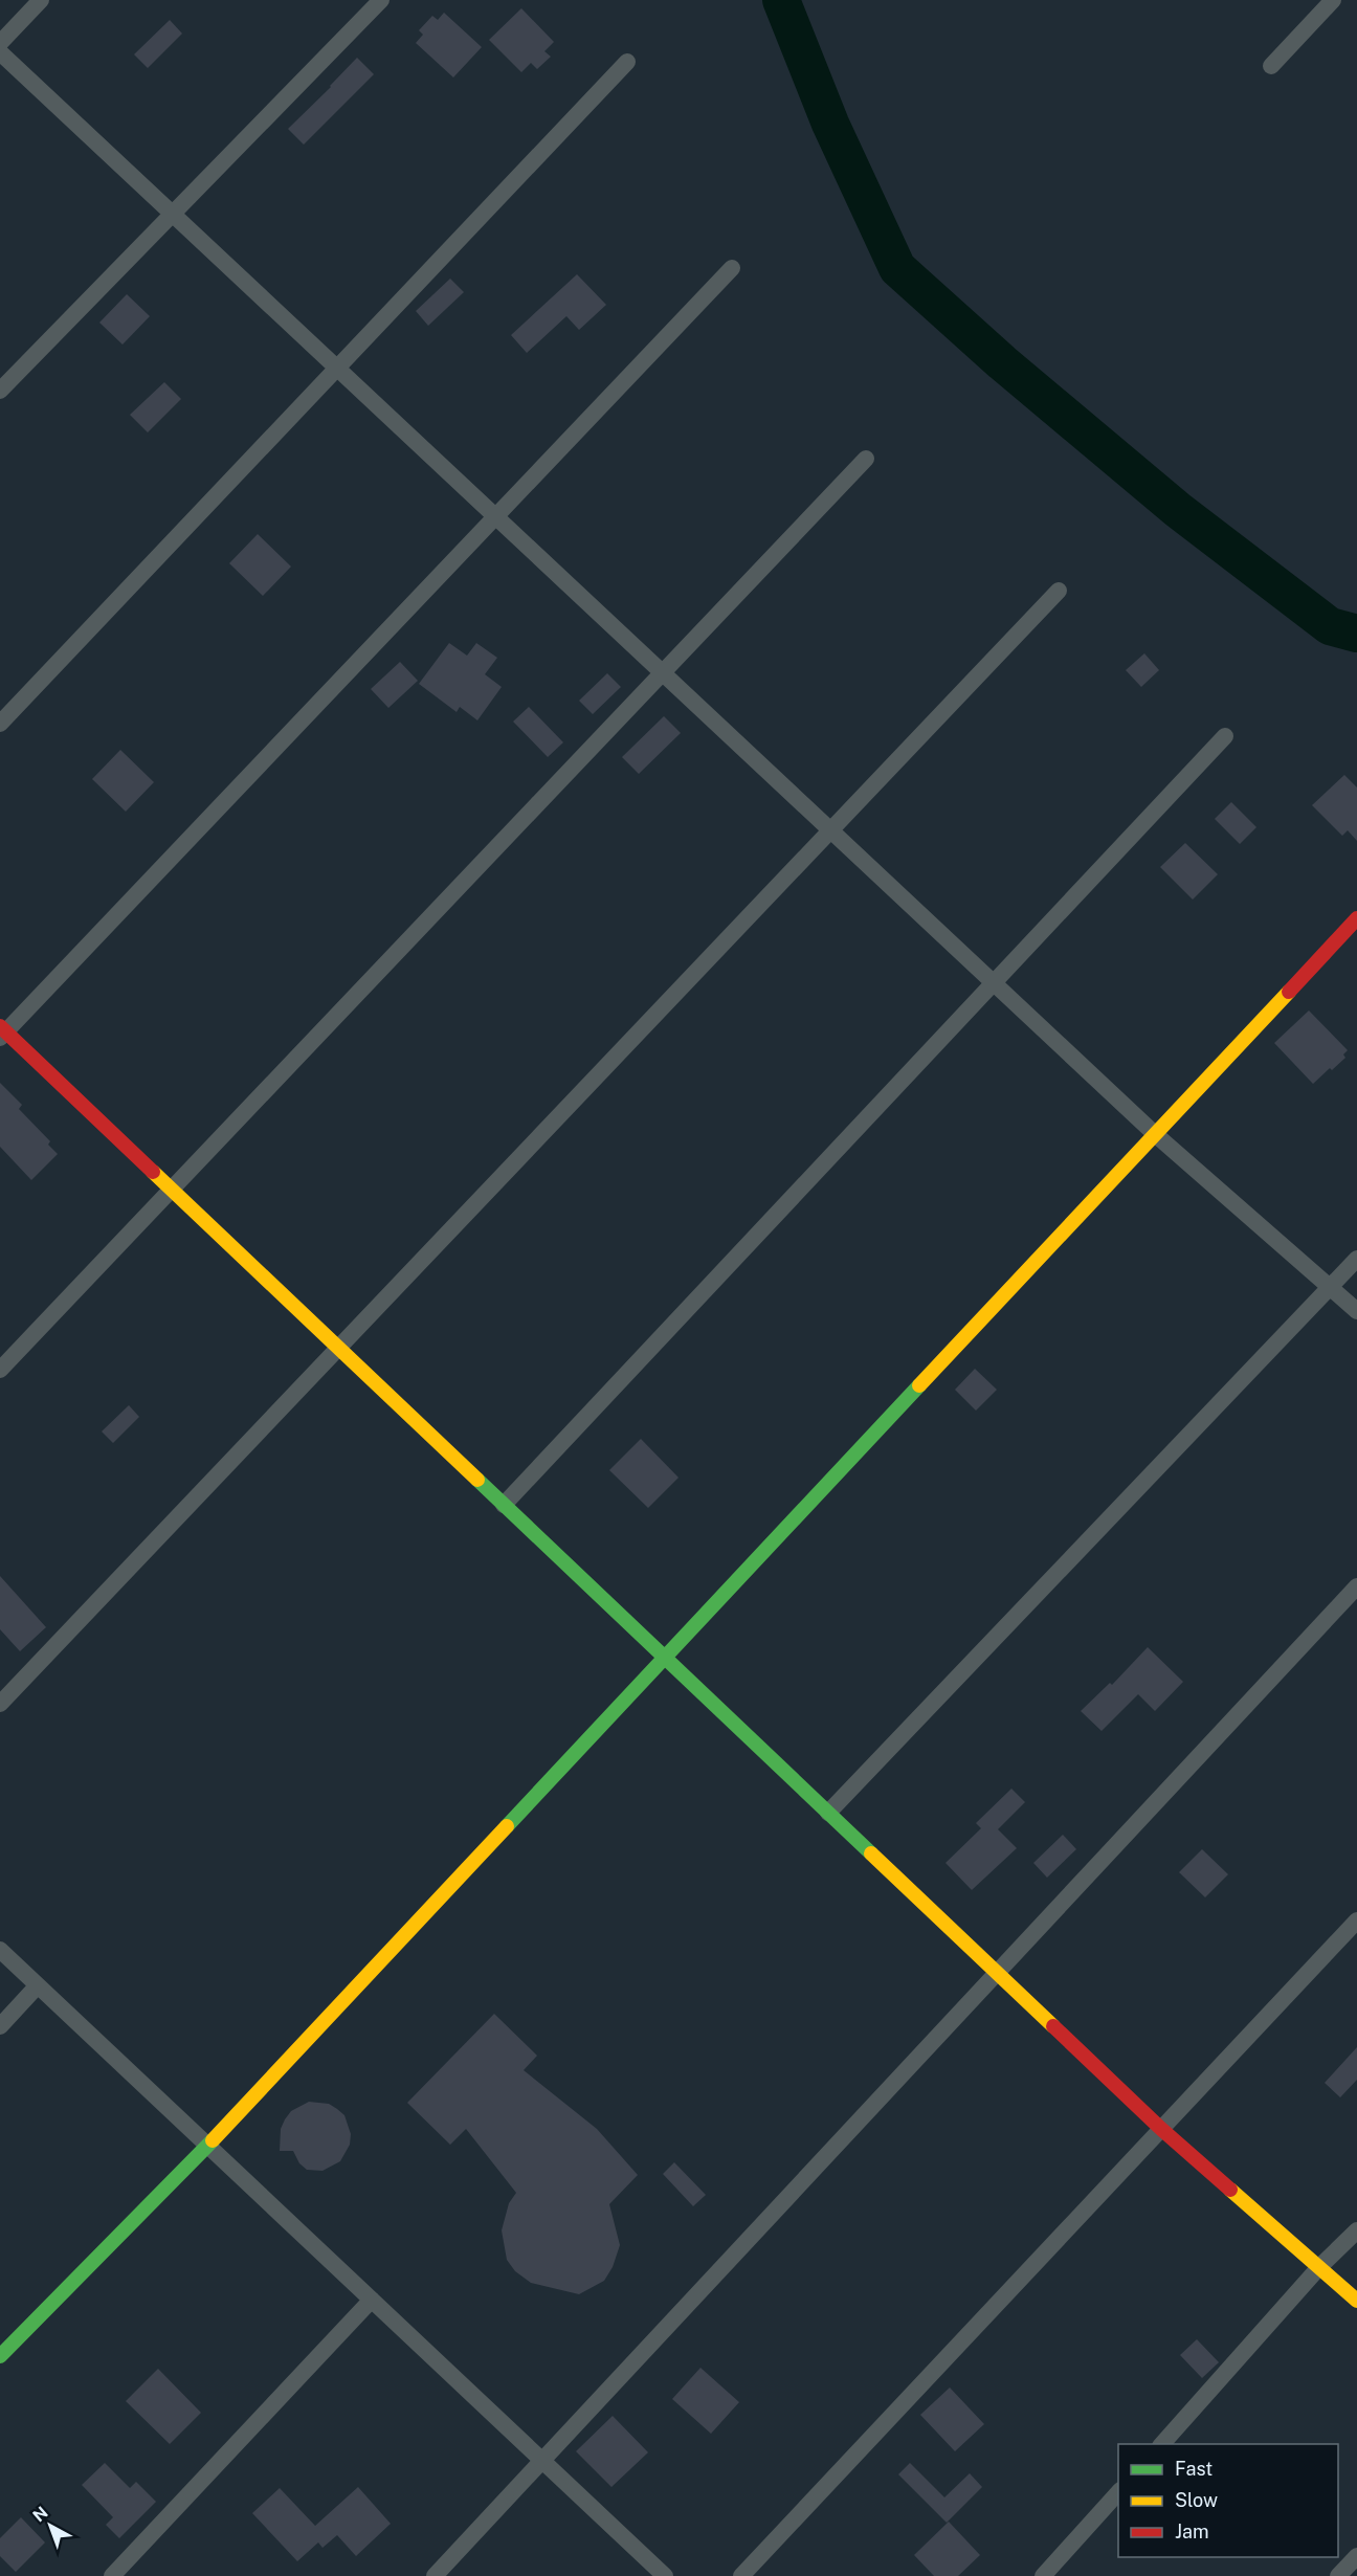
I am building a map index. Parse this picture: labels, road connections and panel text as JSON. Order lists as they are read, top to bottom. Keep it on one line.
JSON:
{"legend":["Fast","Slow","Jam"],"north":"top left"}
